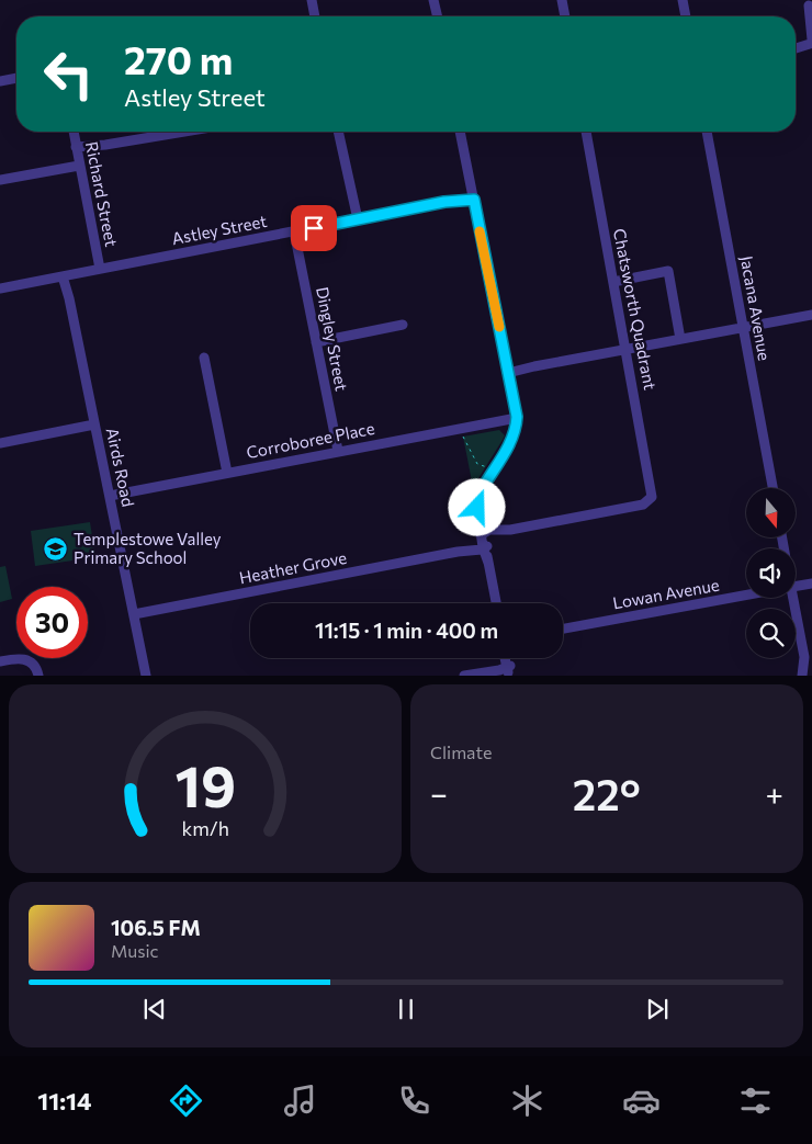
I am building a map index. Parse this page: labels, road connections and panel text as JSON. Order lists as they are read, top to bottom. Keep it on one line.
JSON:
{"streets":{"street":["Richard Street","Astley Street","Jacana Avenue","Chatsworth Quadrant","Dingley Street","Corroboree Place","Airds Road","Heather Grove","Lowan Avenue"]},"crossings":[["Richard Street","Astley Street"],["Astley Street","Dingley Street"],["Astley Street","Airds Road"],["Chatsworth Quadrant","Heather Grove"],["Dingley Street","Corroboree Place"],["Corroboree Place","Airds Road"],["Airds Road","Heather Grove"]],"places":{"school or university":["Templestowe Valley Primary School"]},"north":"bottom","page":{"turn":["270 m","Astley Street"],"limit":"30","trip":"11:15 · 1 min · 400 m","tile":"Climate","heat":["−","22°","+"],"song":["106.5 FM","Music"],"tabs":"11:14","gauge":["19","km/h"]}}
